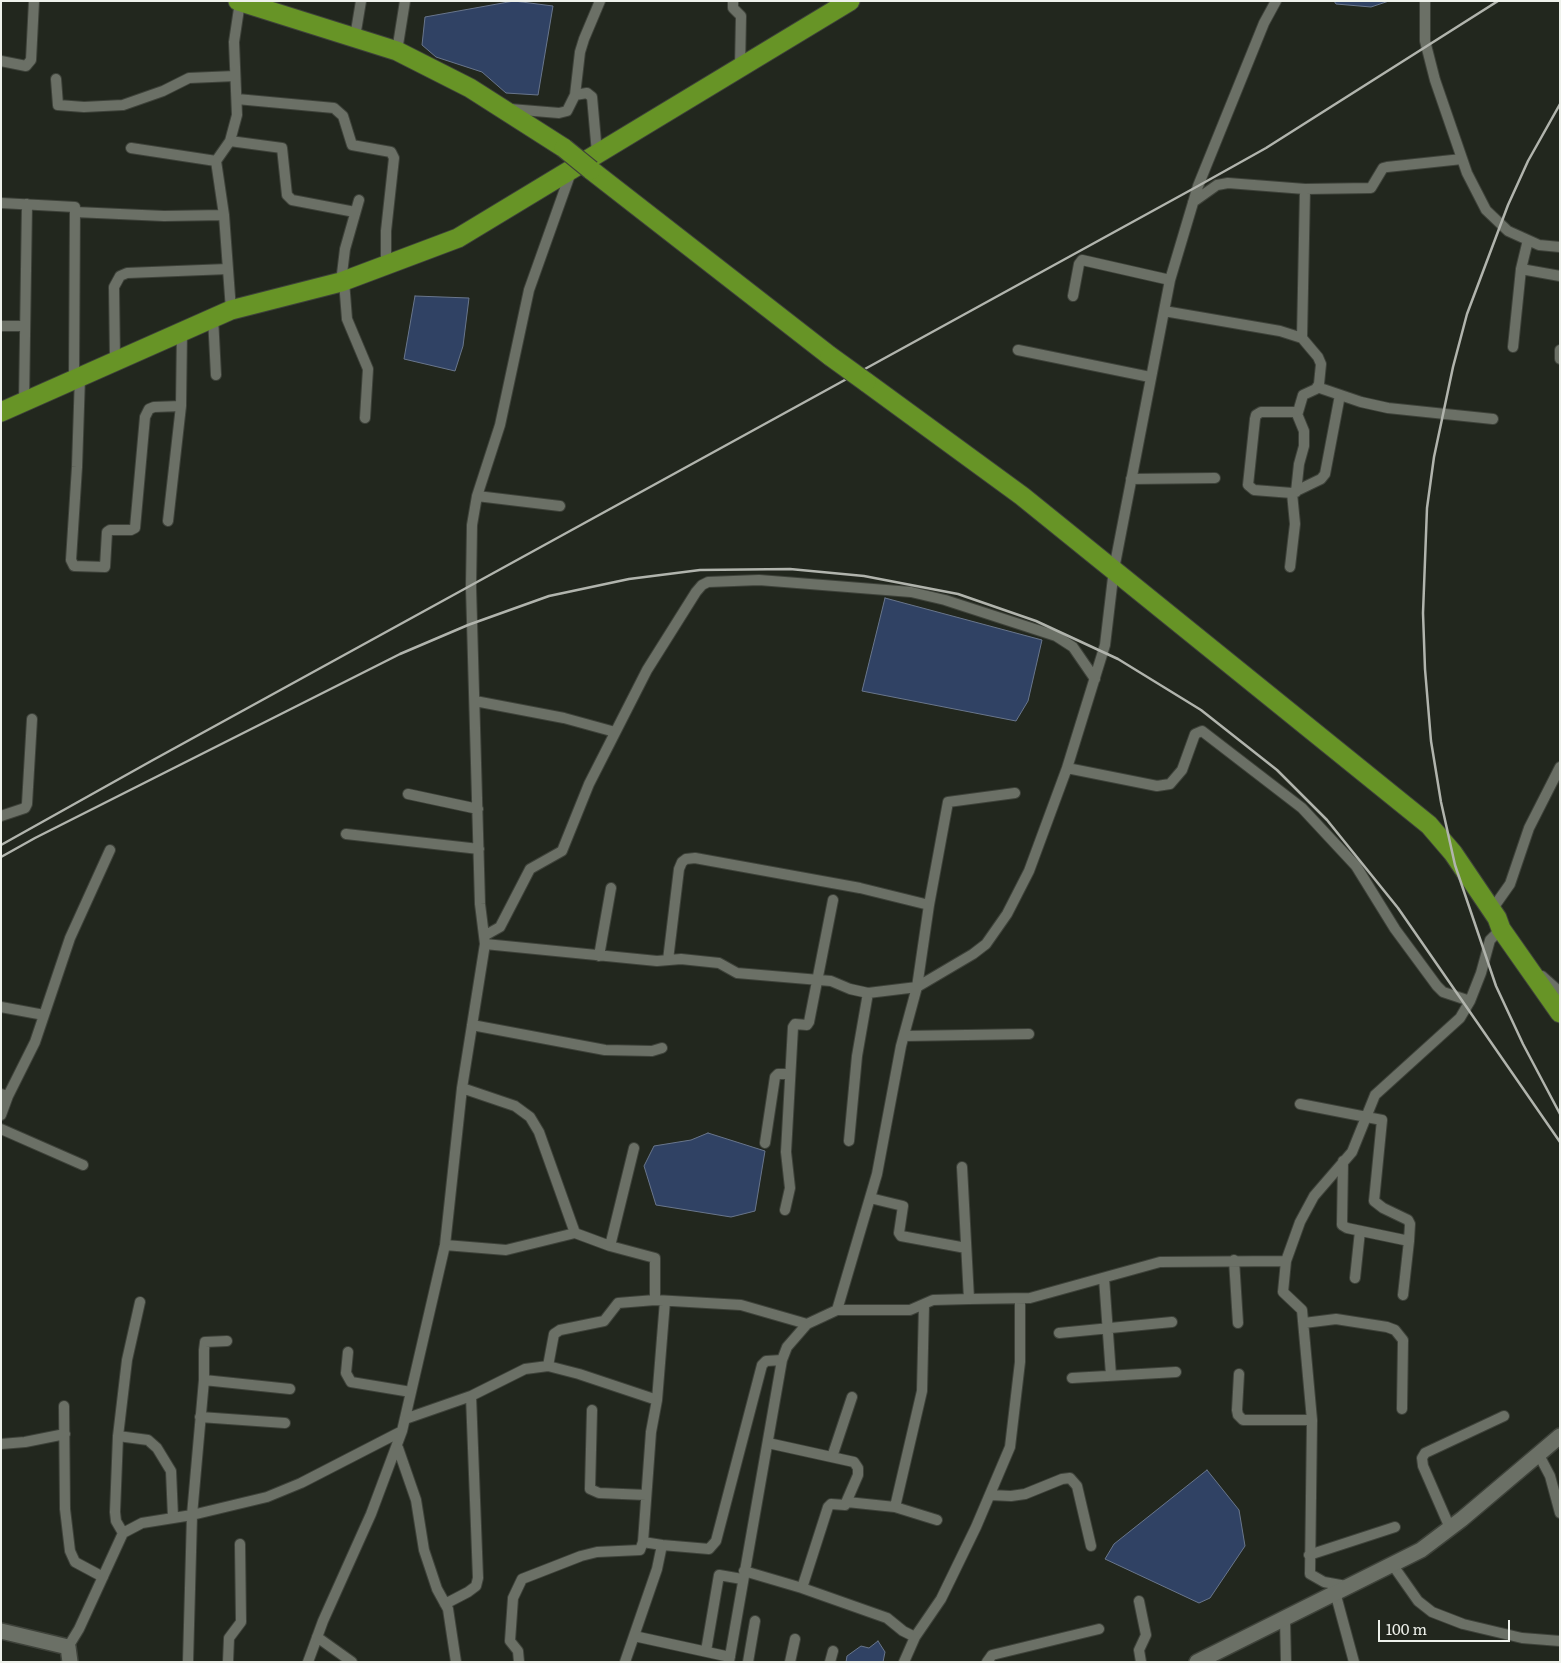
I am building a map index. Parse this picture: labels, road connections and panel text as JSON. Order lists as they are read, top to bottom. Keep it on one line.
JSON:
{"scale_bar":"100 m"}
